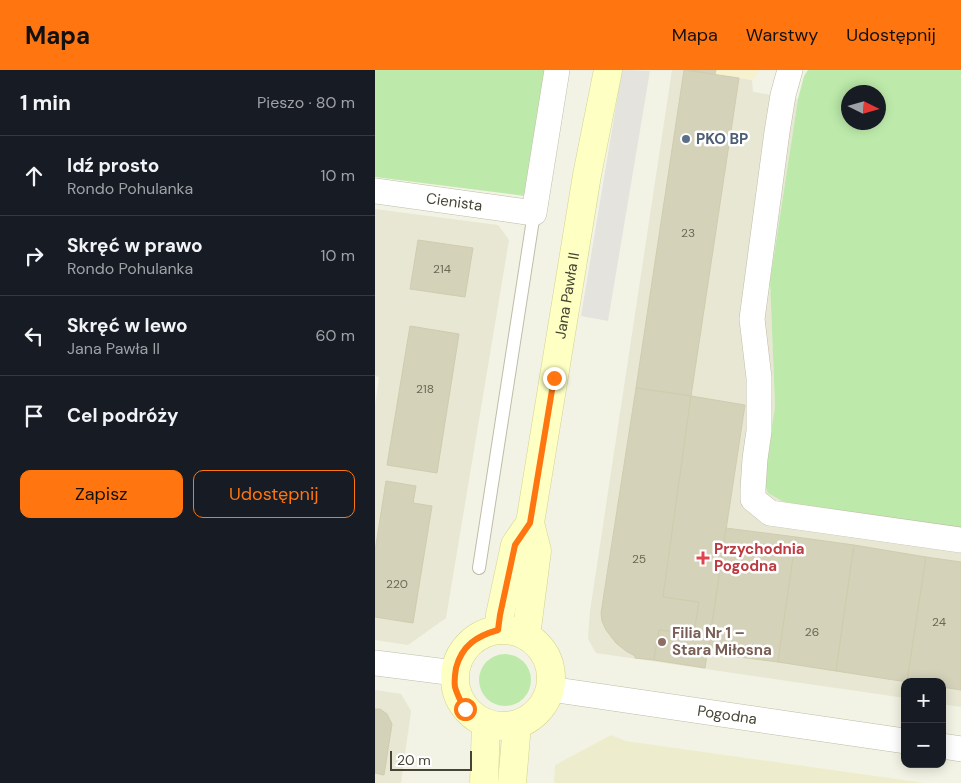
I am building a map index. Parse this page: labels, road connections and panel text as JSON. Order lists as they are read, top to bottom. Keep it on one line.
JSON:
{"streets":{"street":["Cienista","Jana Pawła II","Pogodna"]},"crossings":[["Jana Pawła II","Pogodna"]],"places":{"other":["PKO BP","Filia Nr 1 – Stara Miłosna"],"health":["Przychodnia Pogodna"]},"house_numbers":["23","214","218","25","220","24","26"],"scale_bar":"20 m","north":"right","page":{"header":"Mapa","nav":["Mapa","Warstwy","Udostępnij"],"heading":["1 min","Pieszo · 80 m"],"list":[["Idź prosto","Rondo Pohulanka","10 m"],["Skręć w prawo","Rondo Pohulanka","10 m"],["Skręć w lewo","Jana Pawła II","60 m"],"Cel podróży"],"buttons":["Zapisz","Udostępnij"],"map_buttons":["+","−"],"scale":"20 m"}}
